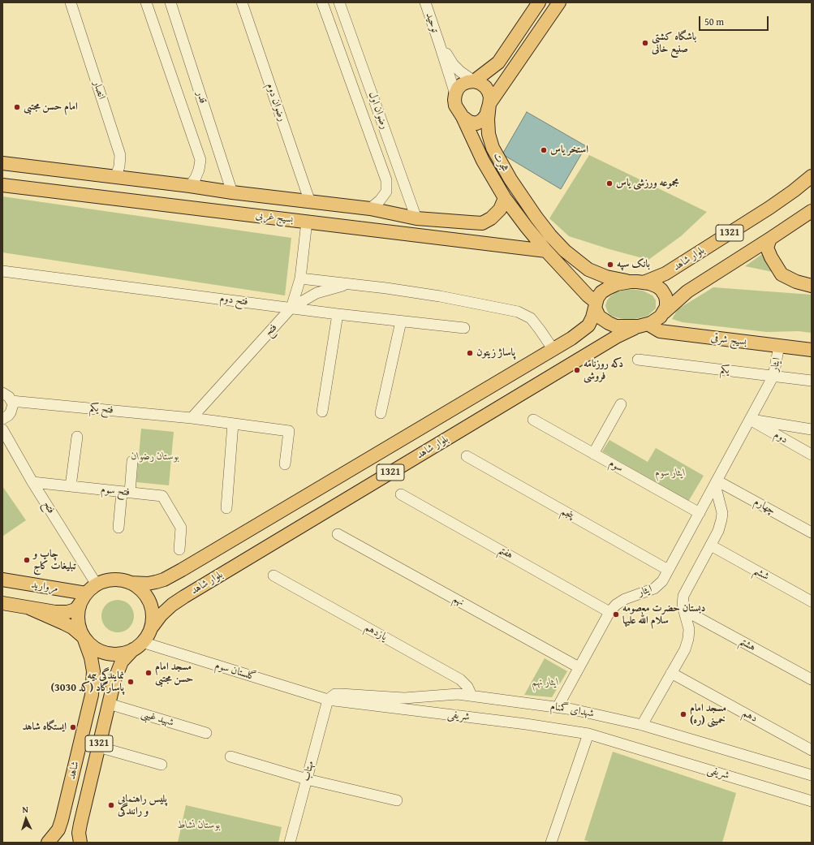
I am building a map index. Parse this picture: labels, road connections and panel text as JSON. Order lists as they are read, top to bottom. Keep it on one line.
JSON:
{"streets":{"main road":["هجرت","بسیج غربی","1321","بلوار شاهد","بسیج شرقی","مروارید","شاهد"],"street":["توحید","انصار","قدر","رضوان دوم","رضوان اول","فتح دوم","فتح","ایثار","یکم","فتح یکم","دوم","سوم","فتح سوم","چهارم","پنجم","هفتم","ششم","نهم","یازدهم","هشتم","گلستان سوم","شهدای گمنام","شریفی","دهم","شهید غیبی","مهتاب"]},"crossings":[["انصار","بسیج غربی"],["قدر","بسیج غربی"],["رضوان دوم","بسیج غربی"],["رضوان اول","بسیج غربی"],["هجرت","بسیج غربی"],["هجرت","1321"],["هجرت","بلوار شاهد"],["هجرت","بسیج شرقی"],["بسیج غربی","فتح"],["1321","بلوار شاهد"],["1321","فتح"],["1321","بسیج شرقی"],["1321","مروارید"],["1321","گلستان سوم"],["1321","شاهد"],["بلوار شاهد","فتح"],["بلوار شاهد","بسیج شرقی"],["بلوار شاهد","مروارید"],["بلوار شاهد","گلستان سوم"],["بلوار شاهد","شاهد"],["فتح دوم","فتح"],["فتح","فتح یکم"],["فتح","فتح سوم"],["فتح","مروارید"],["فتح","گلستان سوم"],["فتح","شاهد"],["بسیج شرقی","ایثار"],["ایثار","یکم"],["ایثار","دوم"],["ایثار","سوم"],["ایثار","چهارم"],["ایثار","پنجم"],["ایثار","هفتم"],["ایثار","نهم"],["ایثار","شهدای گمنام"],["مروارید","گلستان سوم"],["مروارید","شاهد"],["یازدهم","شهدای گمنام"],["گلستان سوم","شهدای گمنام"],["گلستان سوم","شریفی"],["گلستان سوم","شاهد"],["گلستان سوم","مهتاب"],["شهدای گمنام","شریفی"],["شهدای گمنام","مهتاب"],["شریفی","مهتاب"],["شهید غیبی","شاهد"]],"parks":["بوستان رضوان","ایثار سوم","ایثار نهم","بوستان نشاط"],"places":["باشگاه کشتی صنیع خانی","امام حسن مجتبی","استخر یاس","مجموعه ورزشی یاس","بانک سپه","پاساژ زیتون","دکه روزنامه فروشی","چاپ و تبلیغات کاج","دبستان حضرت معصومه سلام الله علیها","مسجد امام حسن مجتبی","نمایندگی بیمه پاسارگاد (کد 3030)","مسجد امام خمینی (ره)","ایستگاه شاهد","پلیس راهنمایی و رانندگی"],"scale_bar":"50 m","north":"top"}
